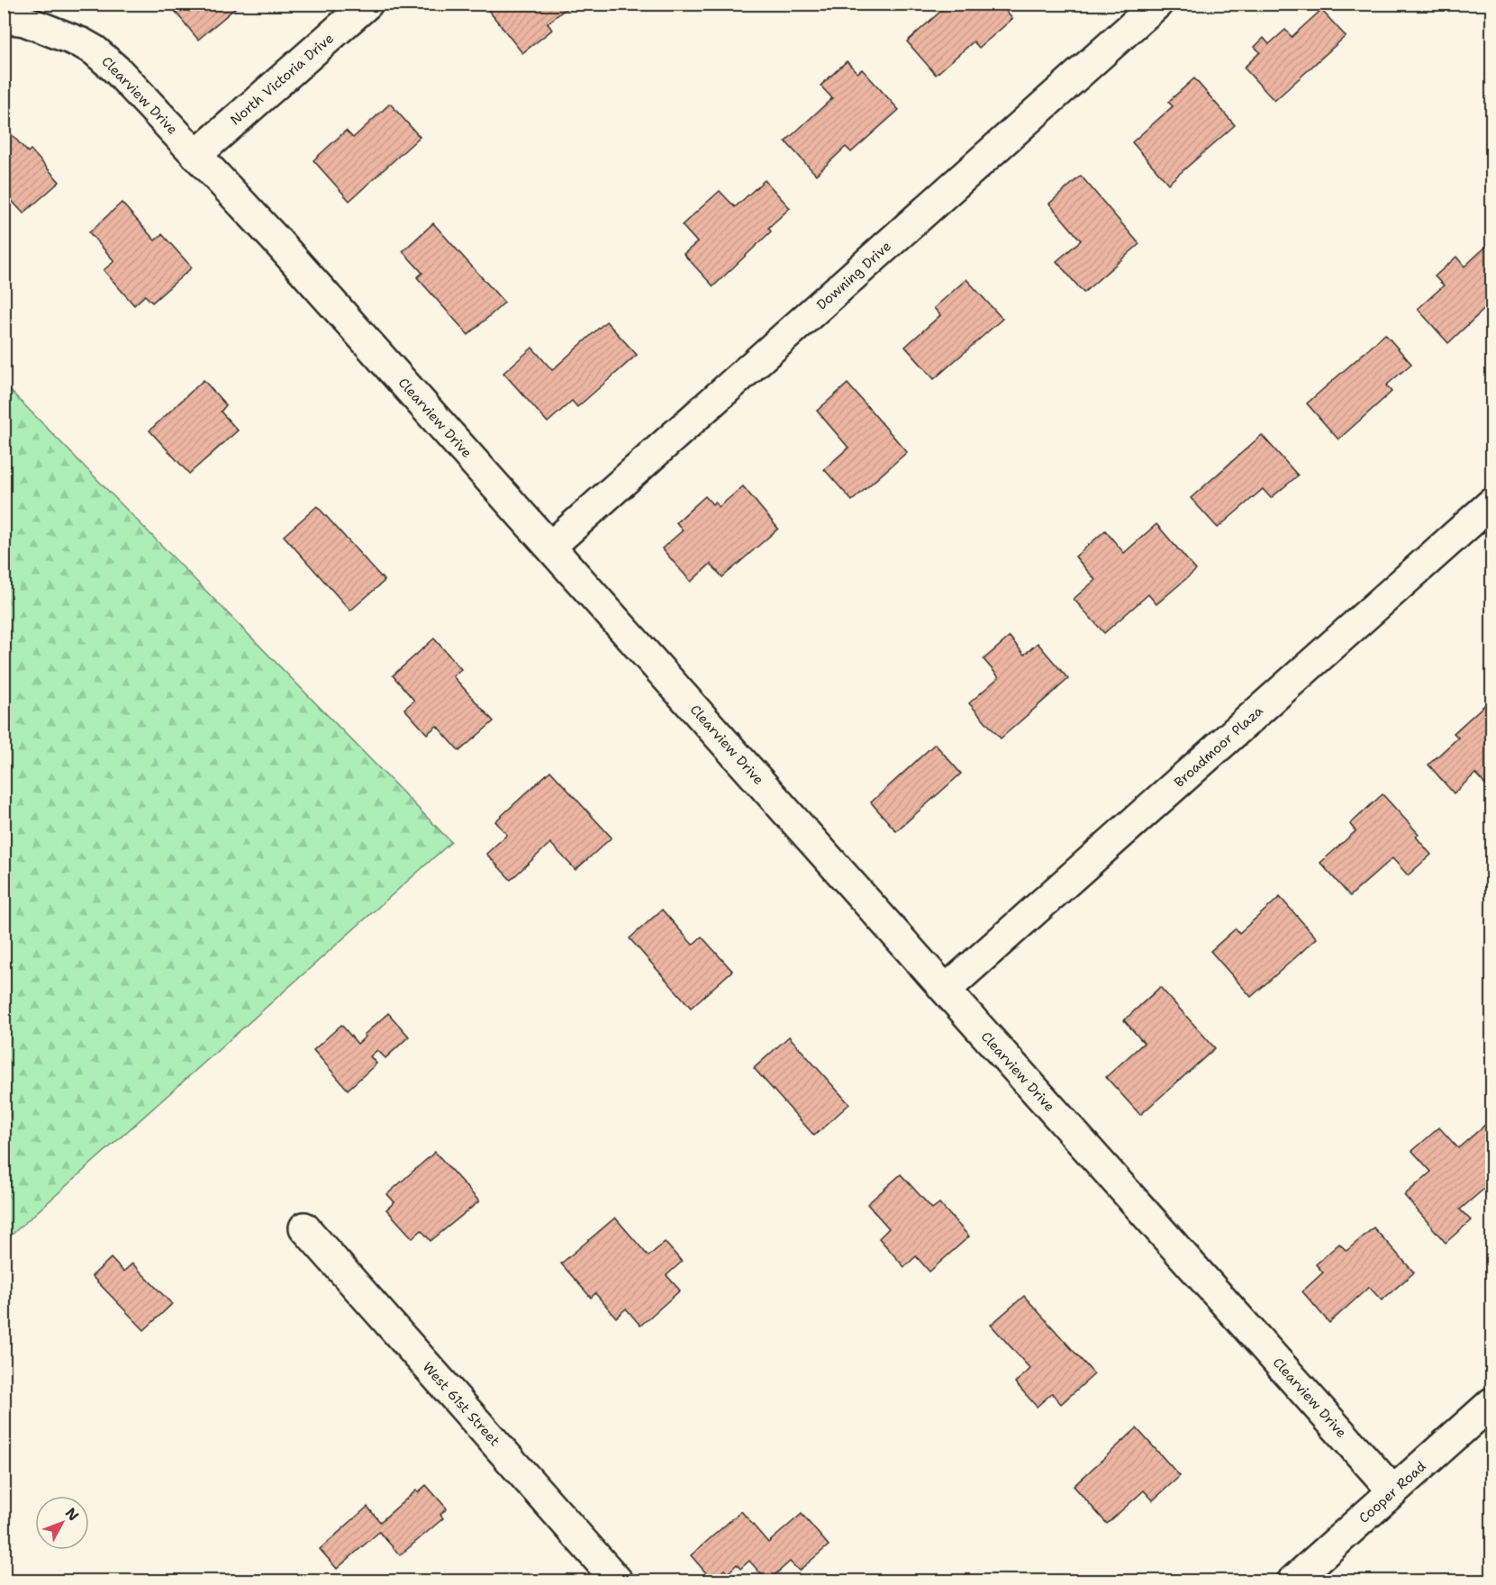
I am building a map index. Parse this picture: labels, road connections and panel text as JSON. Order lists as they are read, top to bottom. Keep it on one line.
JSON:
{"streets":{"street":["North Victoria Drive","Clearview Drive","Downing Drive","Broadmoor Plaza","West 61st Street","Cooper Road"]},"crossings":[["North Victoria Drive","Clearview Drive"],["Clearview Drive","Downing Drive"],["Clearview Drive","Broadmoor Plaza"],["Clearview Drive","Cooper Road"]],"north":"top right"}
